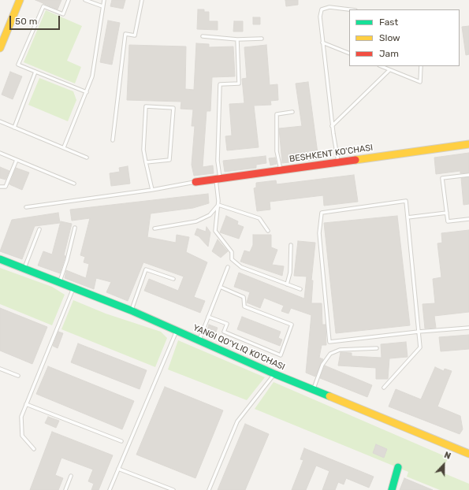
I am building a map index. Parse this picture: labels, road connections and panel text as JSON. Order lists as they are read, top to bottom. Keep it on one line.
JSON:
{"streets":{"street":["BESHKENT KO'CHASI","YANGI QO'YLIQ KO'CHASI"]},"legend":["Fast","Slow","Jam"],"scale_bar":"50 m","north":"top"}
